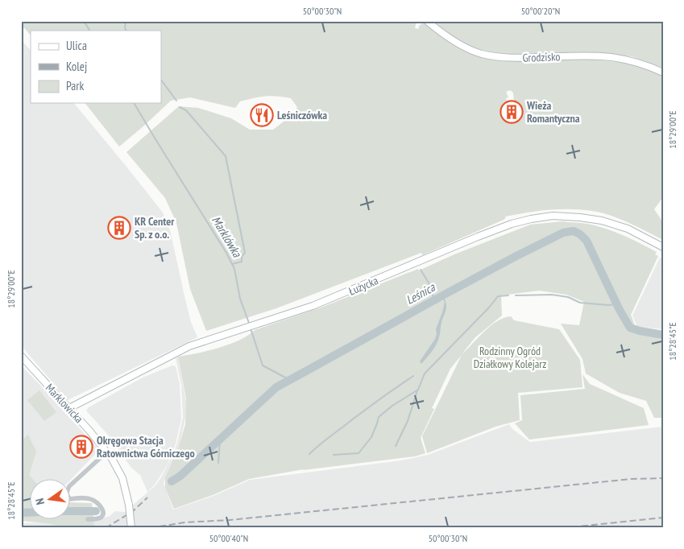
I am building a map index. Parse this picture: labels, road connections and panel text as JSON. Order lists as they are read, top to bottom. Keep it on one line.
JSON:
{"streets":{"main road":["Grodzisko","Łużycka","Marklowicka"]},"crossings":[["Łużycka","Marklowicka"]],"water":["Marklówka","Leśnica"],"parks":["Rodzinny Ogród Działkowy Kolejarz"],"places":{"building":["Wieża Romantyczna","KR Center Sp. z o.o.","Okręgowa Stacja Ratownictwa Górniczego"],"restaurant":["Leśniczówka"]},"legend":["Ulica","Kolej","Park"],"north":"left","coordinates":["50°00'30\"N","50°00'20\"N","18°29'00\"E","18°28'45\"E","50°00'40\"N"]}
